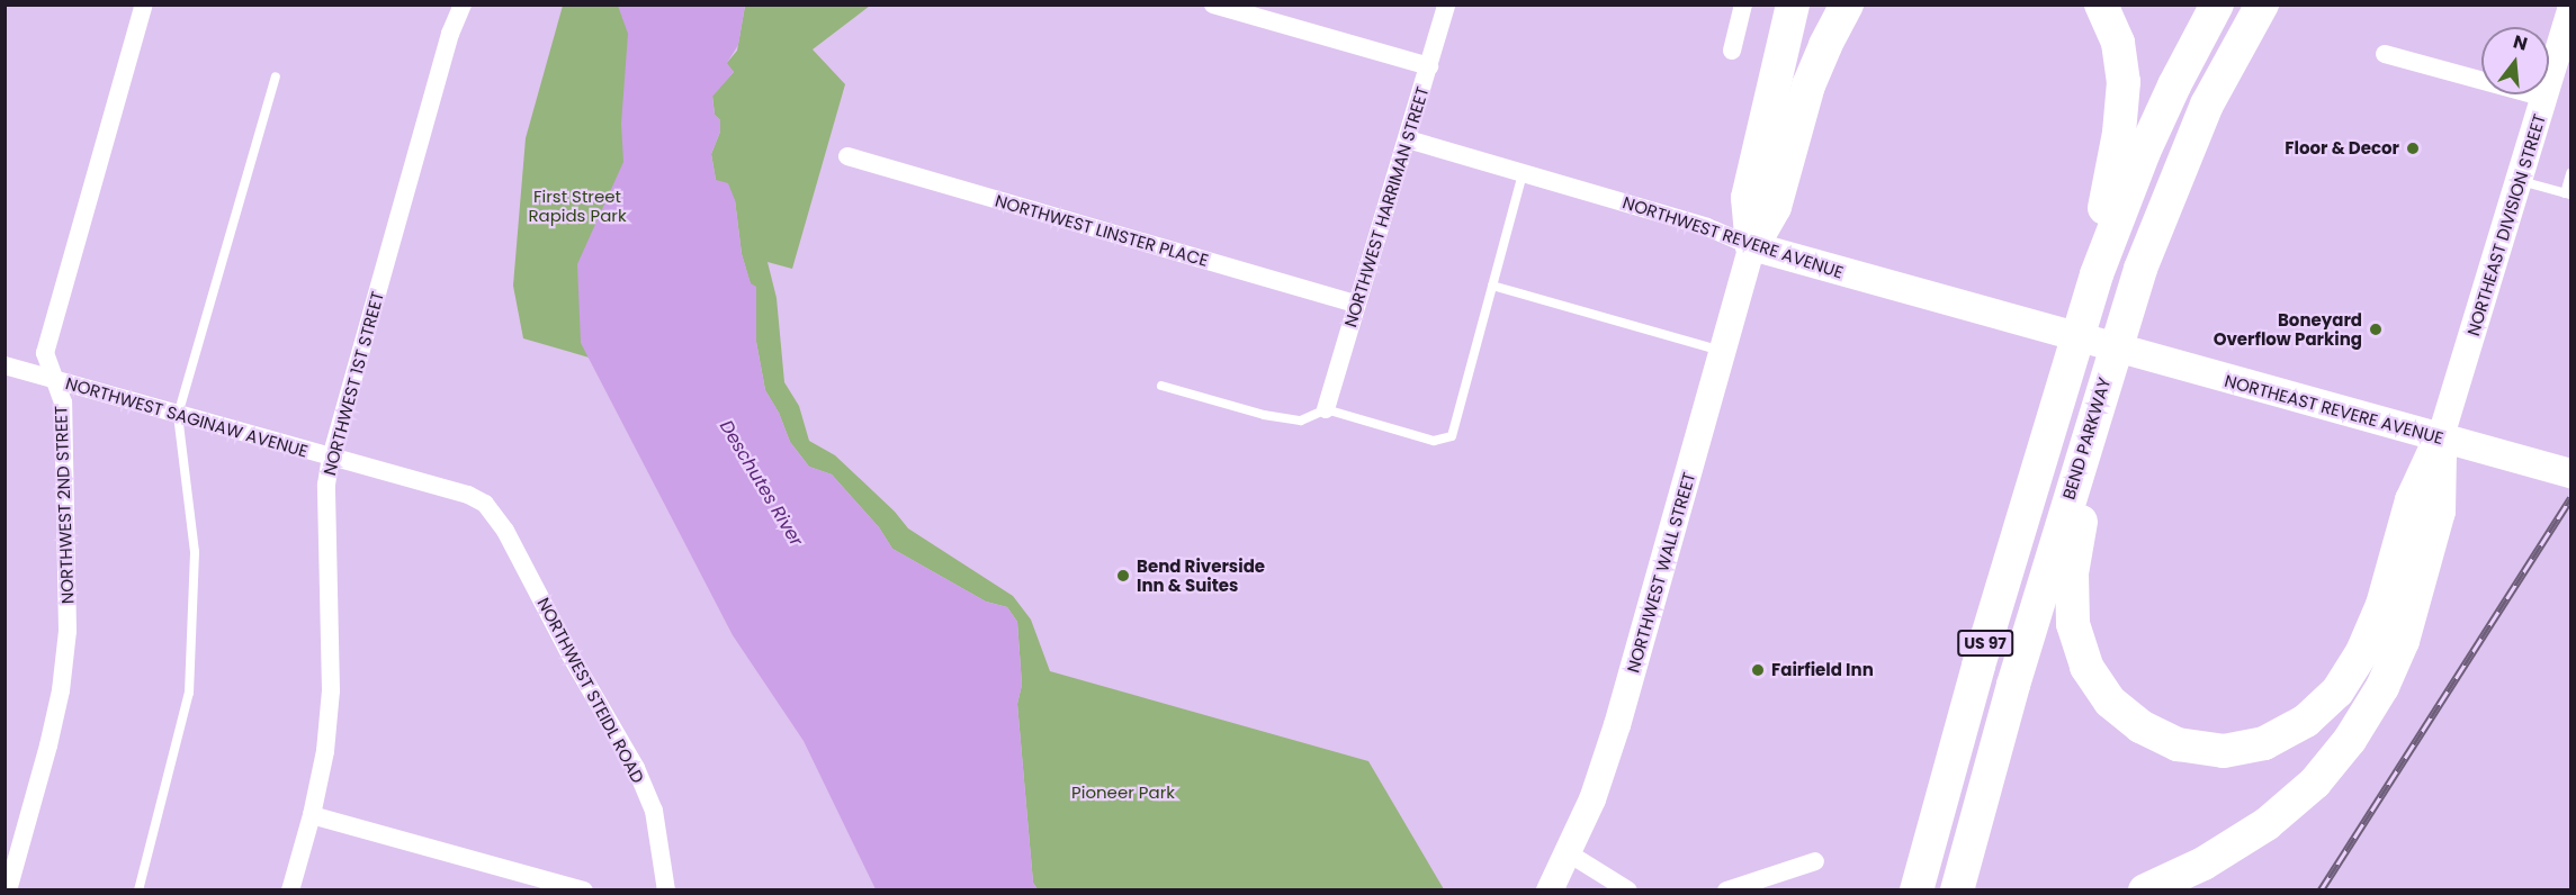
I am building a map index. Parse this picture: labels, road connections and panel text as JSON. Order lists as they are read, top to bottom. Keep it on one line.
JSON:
{"streets":{"highway":["BEND PARKWAY","US 97"],"main road":["NORTHEAST DIVISION STREET","NORTHWEST REVERE AVENUE","NORTHEAST REVERE AVENUE","NORTHWEST WALL STREET"],"street":["NORTHWEST HARRIMAN STREET","NORTHWEST LINSTER PLACE","NORTHWEST 1ST STREET","NORTHWEST SAGINAW AVENUE","NORTHWEST 2ND STREET","NORTHWEST STEIDL ROAD"]},"crossings":[["NORTHWEST HARRIMAN STREET","NORTHWEST LINSTER PLACE"],["NORTHWEST HARRIMAN STREET","NORTHWEST REVERE AVENUE"],["NORTHEAST DIVISION STREET","NORTHEAST REVERE AVENUE"],["NORTHWEST REVERE AVENUE","NORTHEAST REVERE AVENUE"],["NORTHWEST REVERE AVENUE","NORTHWEST WALL STREET"],["NORTHWEST 1ST STREET","NORTHWEST SAGINAW AVENUE"],["NORTHWEST SAGINAW AVENUE","NORTHWEST 2ND STREET"],["NORTHWEST SAGINAW AVENUE","NORTHWEST STEIDL ROAD"]],"water":["Deschutes River"],"parks":["First Street Rapids Park","Pioneer Park"],"places":["Floor & Decor","Boneyard Overflow Parking","Bend Riverside Inn & Suites","Fairfield Inn"],"north":"top"}
